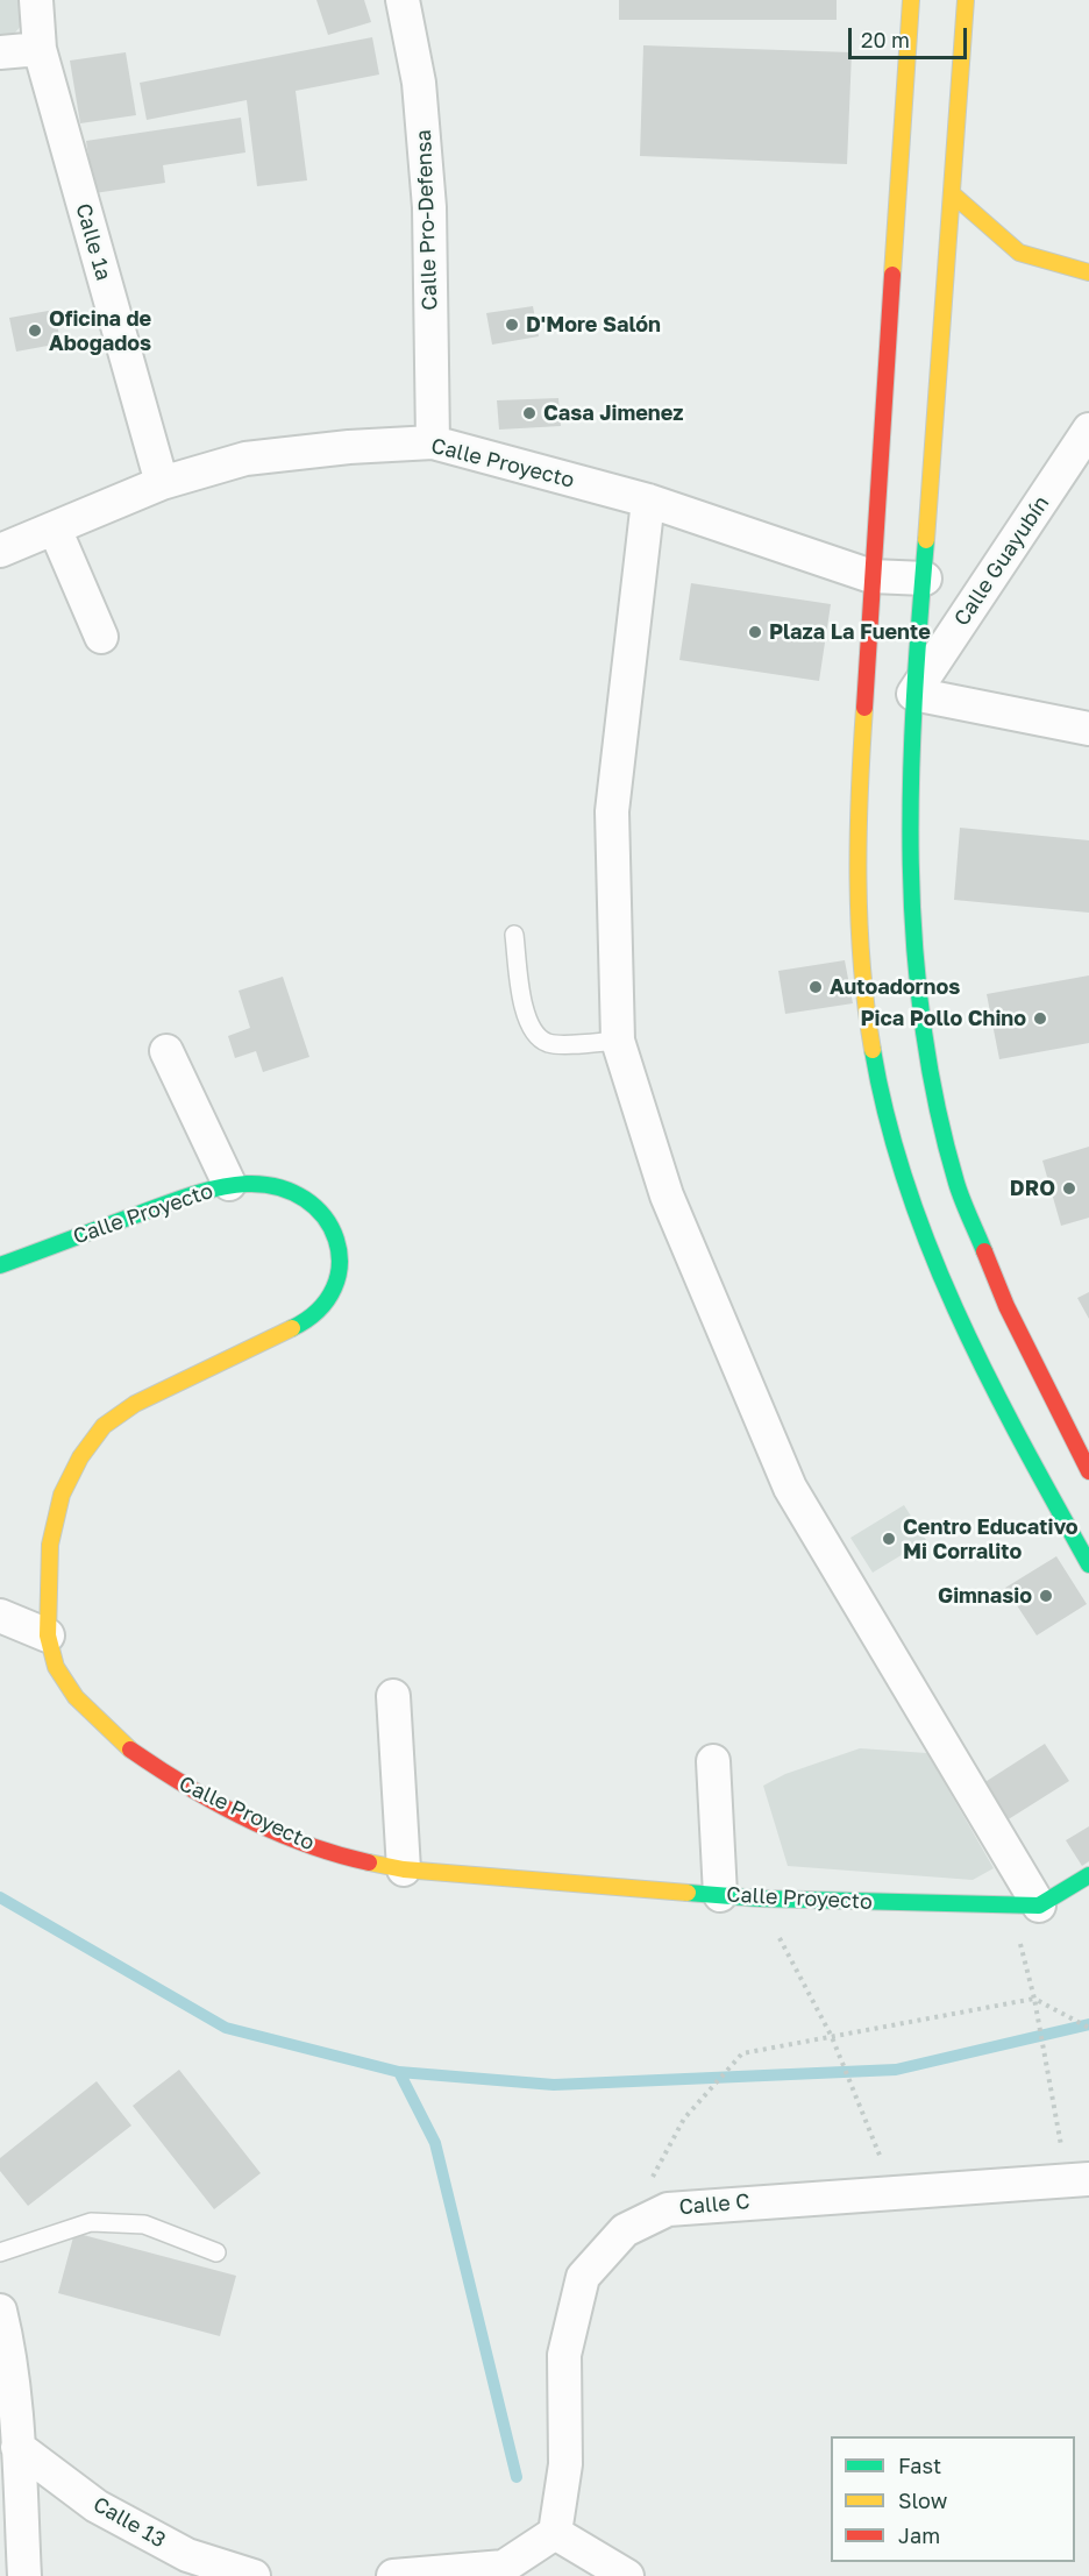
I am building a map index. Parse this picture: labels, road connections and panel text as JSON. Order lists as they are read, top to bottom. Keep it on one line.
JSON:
{"streets":{"main road":["Calle Proyecto"],"street":["Calle Pro-Defensa","Calle 1a","Calle Guayubín","Calle C","Calle 13"]},"crossings":[["Calle Pro-Defensa","Calle Proyecto"],["Calle 1a","Calle Proyecto"]],"places":["D'More Salón","Oficina de Abogados","Casa Jimenez","Plaza La Fuente","Autoadornos","Pica Pollo Chino","DRO","Centro Educativo Mi Corralito","Gimnasio"],"legend":["Fast","Slow","Jam"],"scale_bar":"20 m"}
